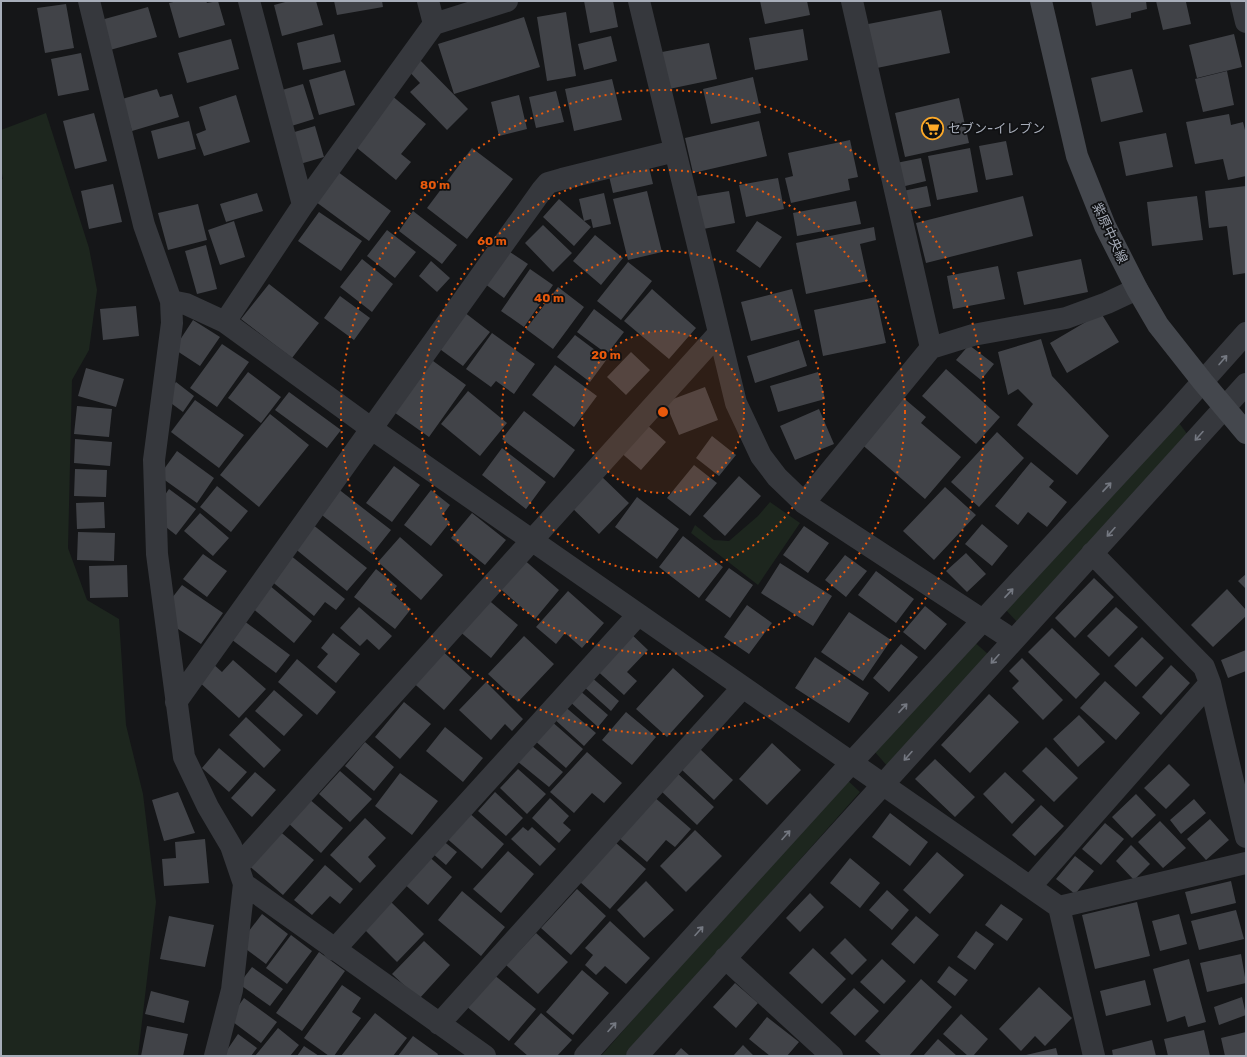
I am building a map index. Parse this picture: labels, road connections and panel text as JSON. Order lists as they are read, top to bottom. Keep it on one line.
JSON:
{"streets":{"street":["紫原中央線"]},"places":{"supermarket":["セブン-イレブン"]},"rings":["80 m","60 m","40 m","20 m"]}
